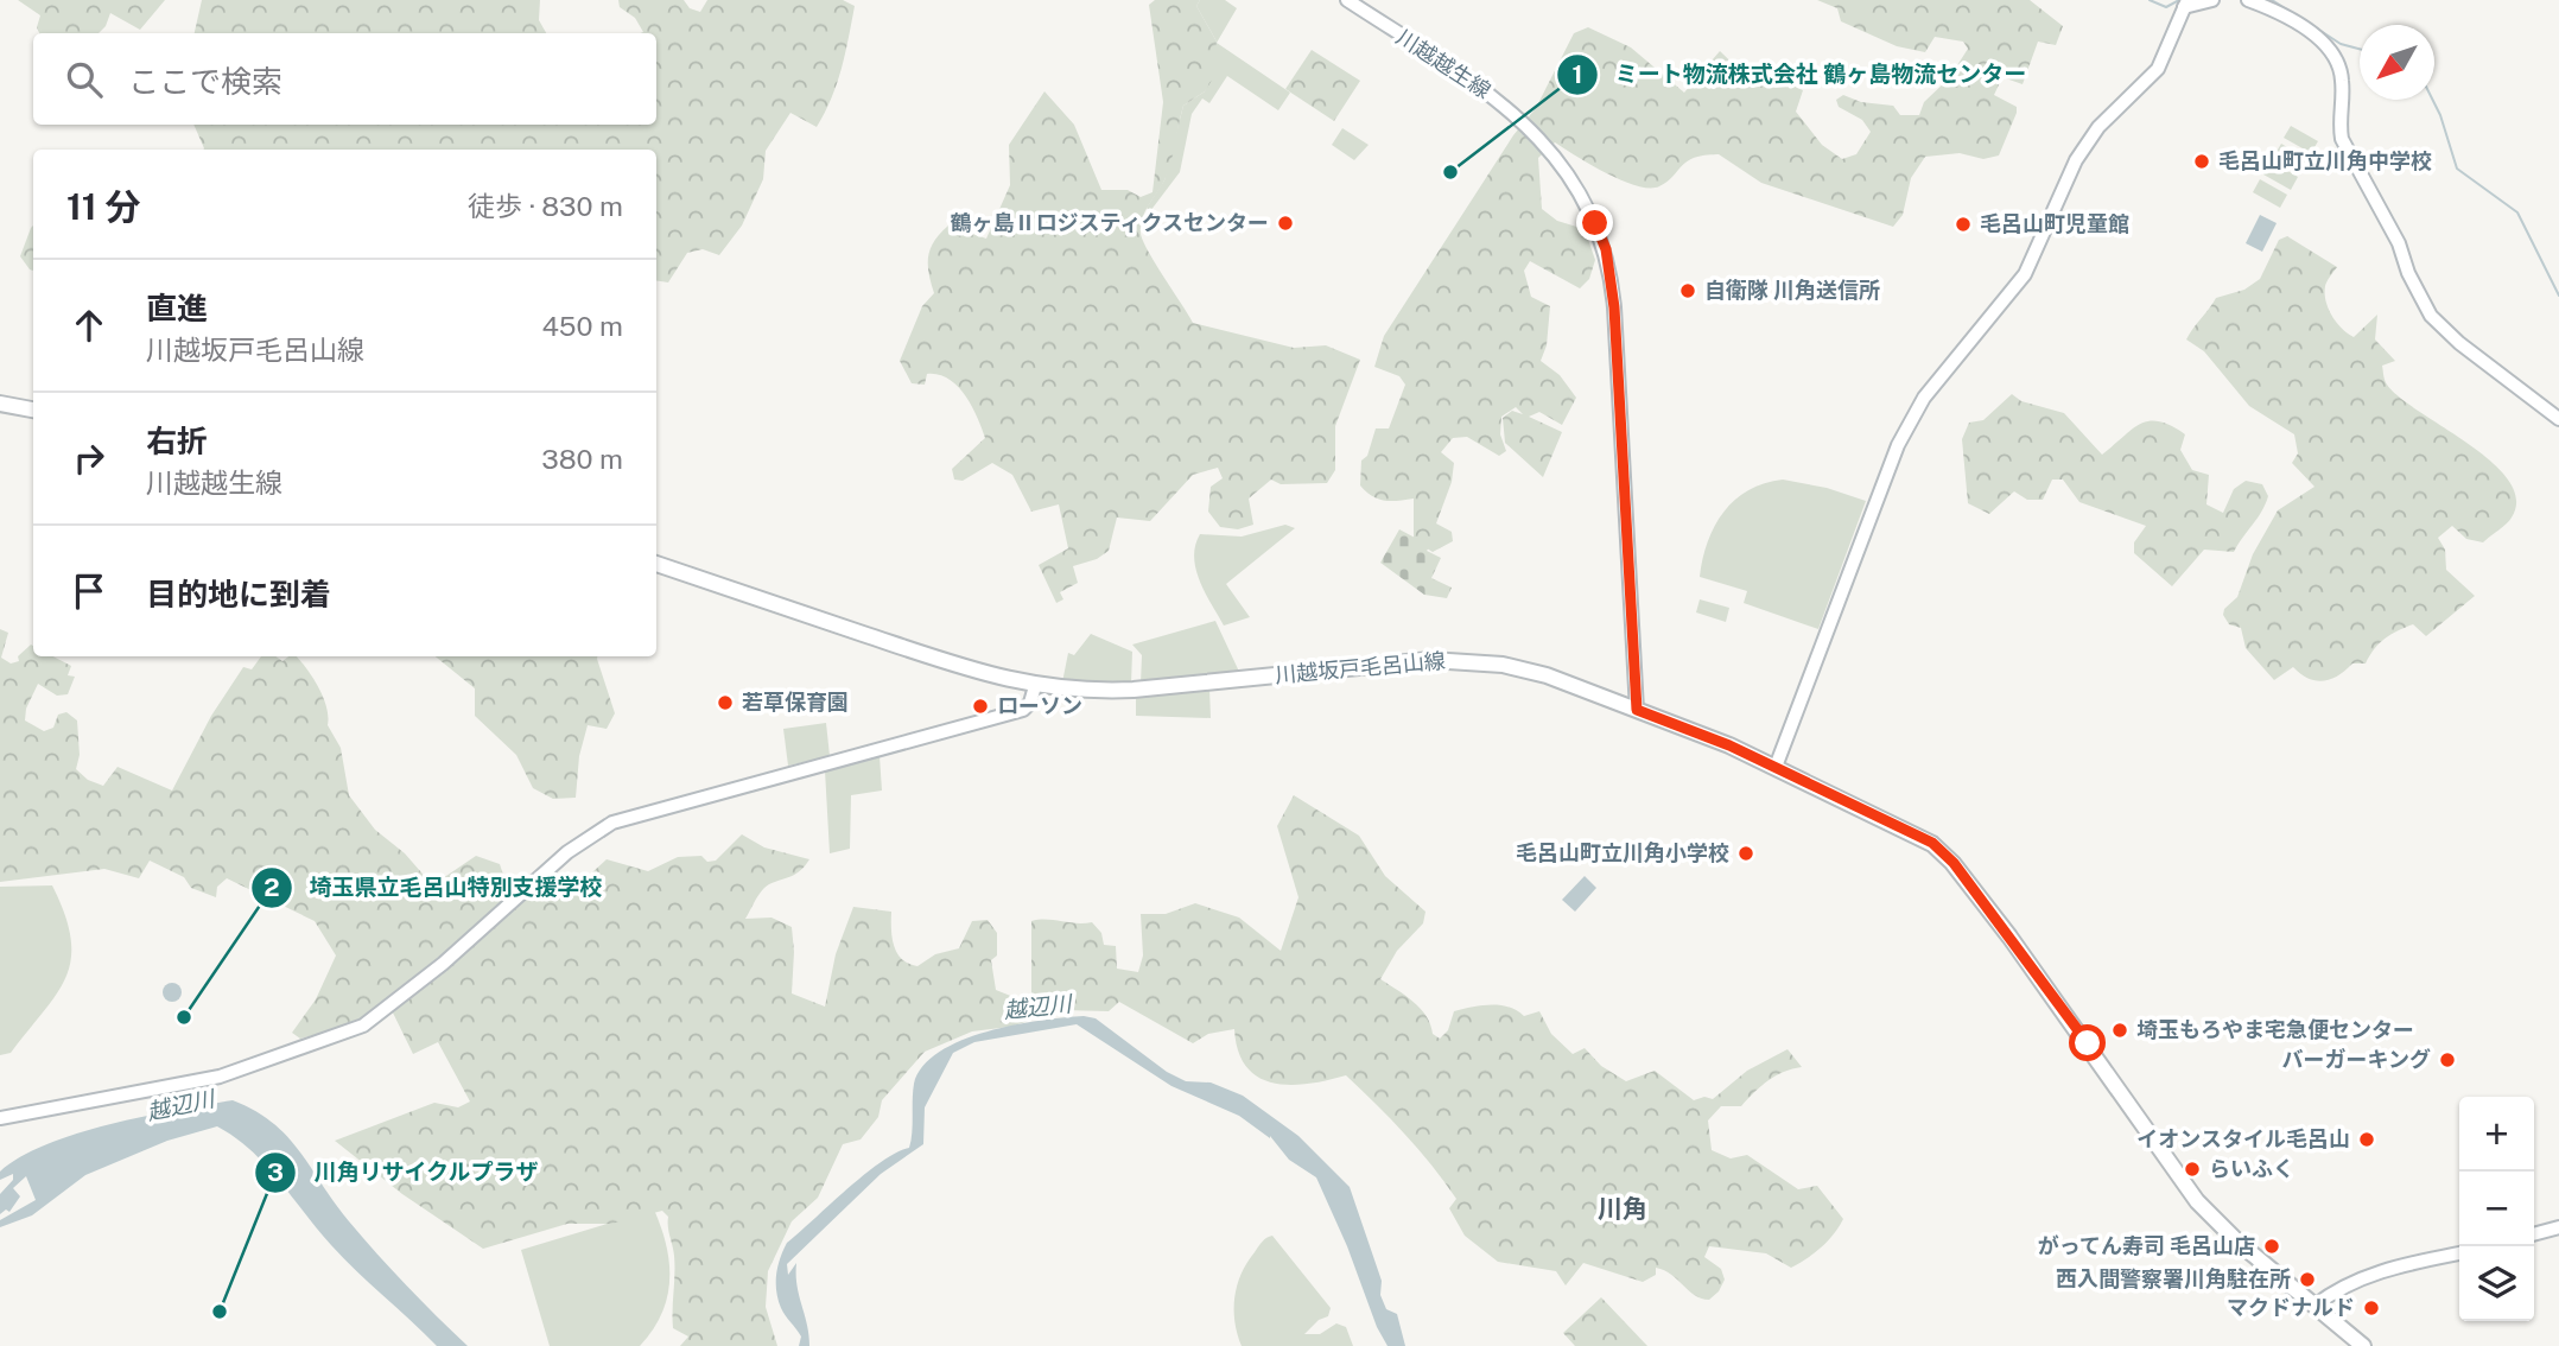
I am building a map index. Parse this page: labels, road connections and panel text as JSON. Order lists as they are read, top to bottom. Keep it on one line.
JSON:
{"streets":{"main road":["川越坂戸毛呂山線"],"street":["川越越生線"]},"crossings":[["川越越生線","川越坂戸毛呂山線"]],"districts":["川角"],"water":["越辺川"],"places":["毛呂山町立川角中学校","ミート物流株式会社 鶴ヶ島物流センター","鶴ヶ島Ⅱロジスティクスセンター","毛呂山町児童館","自衛隊 川角送信所","若草保育園","ローソン","毛呂山町立川角小学校","埼玉県立毛呂山特別支援学校","埼玉もろやま宅急便センター","バーガーキング","イオンスタイル毛呂山","らいふく","がってん寿司 毛呂山店","西入間警察署川角駐在所","マクドナルド","川角リサイクルプラザ"],"north":"bottom left","page":{"search":"ここで検索","heading":["11 分","徒歩 · 830 m"],"list":[["直進","川越坂戸毛呂山線","450 m"],["右折","川越越生線","380 m"],"目的地に到着"],"map_buttons":["+","−"]}}
